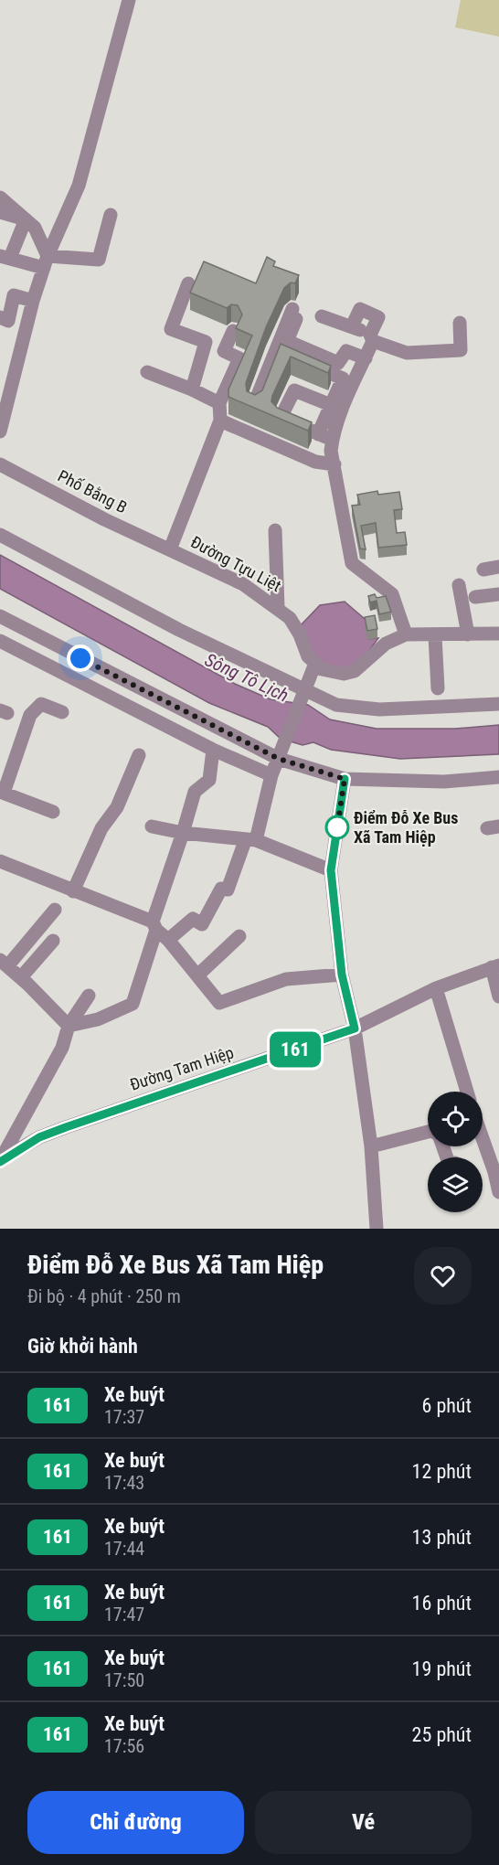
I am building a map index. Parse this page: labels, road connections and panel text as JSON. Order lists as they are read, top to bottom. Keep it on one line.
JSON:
{"streets":{"street":["Phố Bằng B","Đường Tựu Liệt","Đường Tam Hiệp"]},"crossings":[["Phố Bằng B","Đường Tựu Liệt"]],"water":["Sông Tô Lịch"],"places":["Điểm Đỗ Xe Bus Xã Tam Hiệp"],"lines":["bus line 161"],"page":{"on_map":"161","heading":[["Điểm Đỗ Xe Bus Xã Tam Hiệp","Đi bộ · 4 phút · 250 m"],"Giờ khởi hành"],"list":[{"mark":"161","name":"Xe buýt","note":"17:37","value":"6 phút"},{"mark":"161","name":"Xe buýt","note":"17:43","value":"12 phút"},{"mark":"161","name":"Xe buýt","note":"17:44","value":"13 phút"},{"mark":"161","name":"Xe buýt","note":"17:47","value":"16 phút"},{"mark":"161","name":"Xe buýt","note":"17:50","value":"19 phút"},{"mark":"161","name":"Xe buýt","note":"17:56","value":"25 phút"}],"buttons":["Chỉ đường","Vé"]}}
